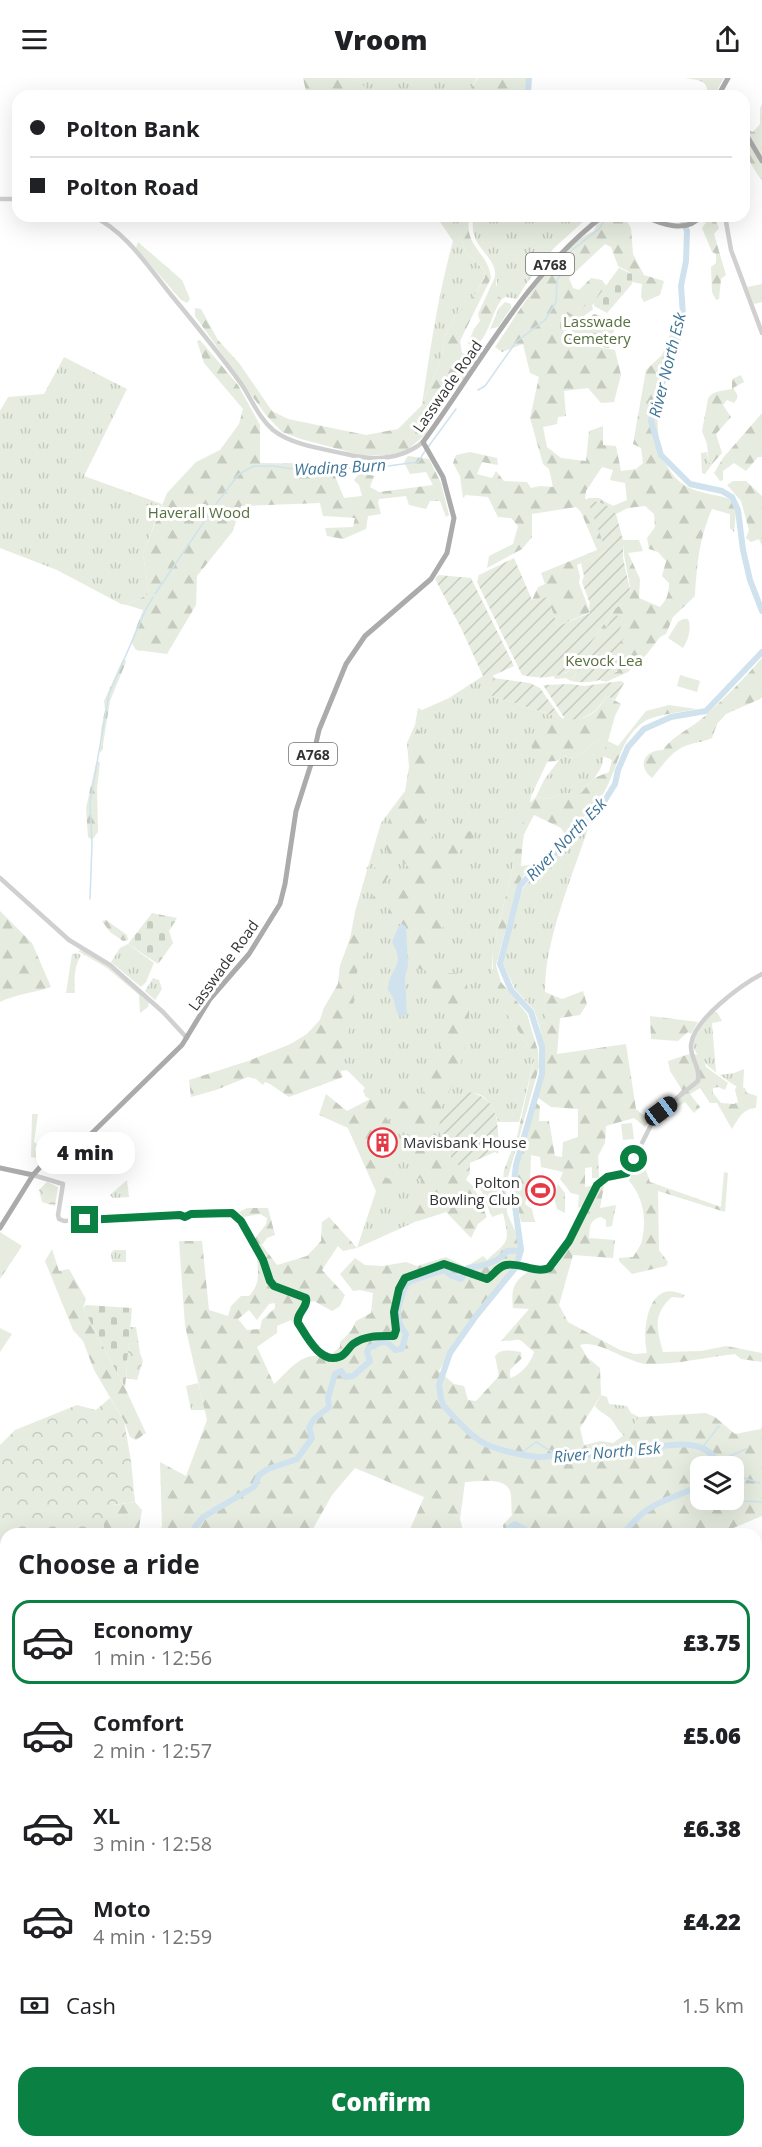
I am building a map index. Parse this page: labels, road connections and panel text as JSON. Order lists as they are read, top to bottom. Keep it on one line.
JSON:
{"streets":{"main road":["A768","Lasswade Road"]},"crossings":[["A768","Lasswade Road"]],"water":["River North Esk","Wading Burn"],"parks":["Lasswade Cemetery","Haverall Wood","Kevock Lea"],"places":{"building":["Mavisbank House"],"sports":["Polton Bowling Club"]},"page":{"header":"Vroom","banner":["Polton Bank","Polton Road"],"bubble":"4 min","heading":"Choose a ride","list":[{"name":"Economy","note":"1 min · 12:56","value":"£3.75"},{"name":"Comfort","note":"2 min · 12:57","value":"£5.06"},{"name":"XL","note":"3 min · 12:58","value":"£6.38"},{"name":"Moto","note":"4 min · 12:59","value":"£4.22"}],"pay":["Cash","1.5 km"],"buttons":"Confirm"}}
